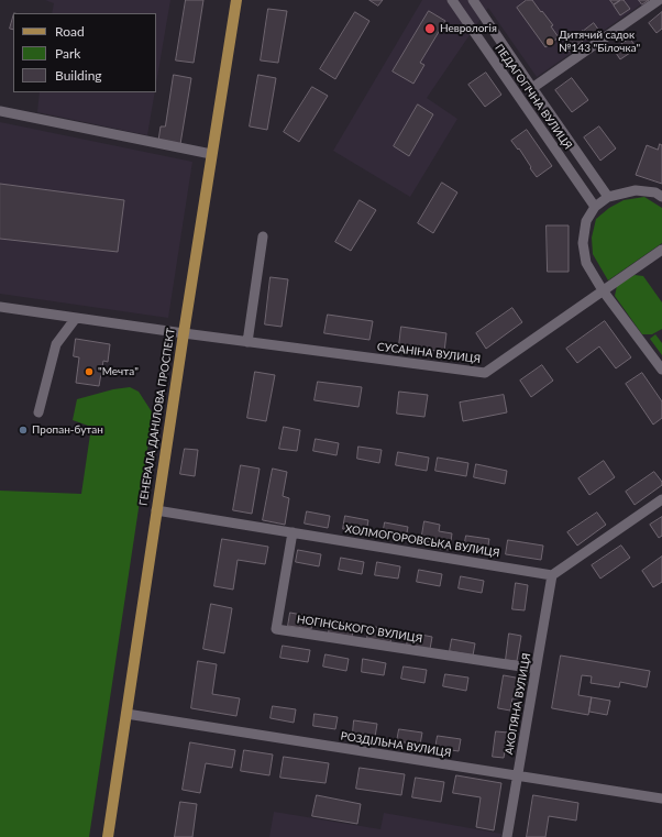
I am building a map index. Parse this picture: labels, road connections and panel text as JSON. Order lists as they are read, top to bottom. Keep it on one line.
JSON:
{"streets":{"main road":["ГЕНЕРАЛА ДАНІЛОВА ПРОСПЕКТ"],"street":["ПЕДАГОГІЧНА ВУЛИЦЯ","СУСАНІНА ВУЛИЦЯ","ХОЛМОГОРОВСЬКА ВУЛИЦЯ","НОГІНСЬКОГО ВУЛИЦЯ","АКОПЯНА ВУЛИЦЯ","РОЗДІЛЬНА ВУЛИЦЯ"]},"crossings":[["СУСАНІНА ВУЛИЦЯ","ГЕНЕРАЛА ДАНІЛОВА ПРОСПЕКТ"],["ГЕНЕРАЛА ДАНІЛОВА ПРОСПЕКТ","ХОЛМОГОРОВСЬКА ВУЛИЦЯ"],["ГЕНЕРАЛА ДАНІЛОВА ПРОСПЕКТ","РОЗДІЛЬНА ВУЛИЦЯ"],["ХОЛМОГОРОВСЬКА ВУЛИЦЯ","НОГІНСЬКОГО ВУЛИЦЯ"],["ХОЛМОГОРОВСЬКА ВУЛИЦЯ","АКОПЯНА ВУЛИЦЯ"],["НОГІНСЬКОГО ВУЛИЦЯ","АКОПЯНА ВУЛИЦЯ"],["АКОПЯНА ВУЛИЦЯ","РОЗДІЛЬНА ВУЛИЦЯ"]],"places":["Неврологія","Дитячий садок №143 \"Білочка\"","\"Мечта\"","Пропан-бутан"],"legend":["Road","Park","Building"]}
